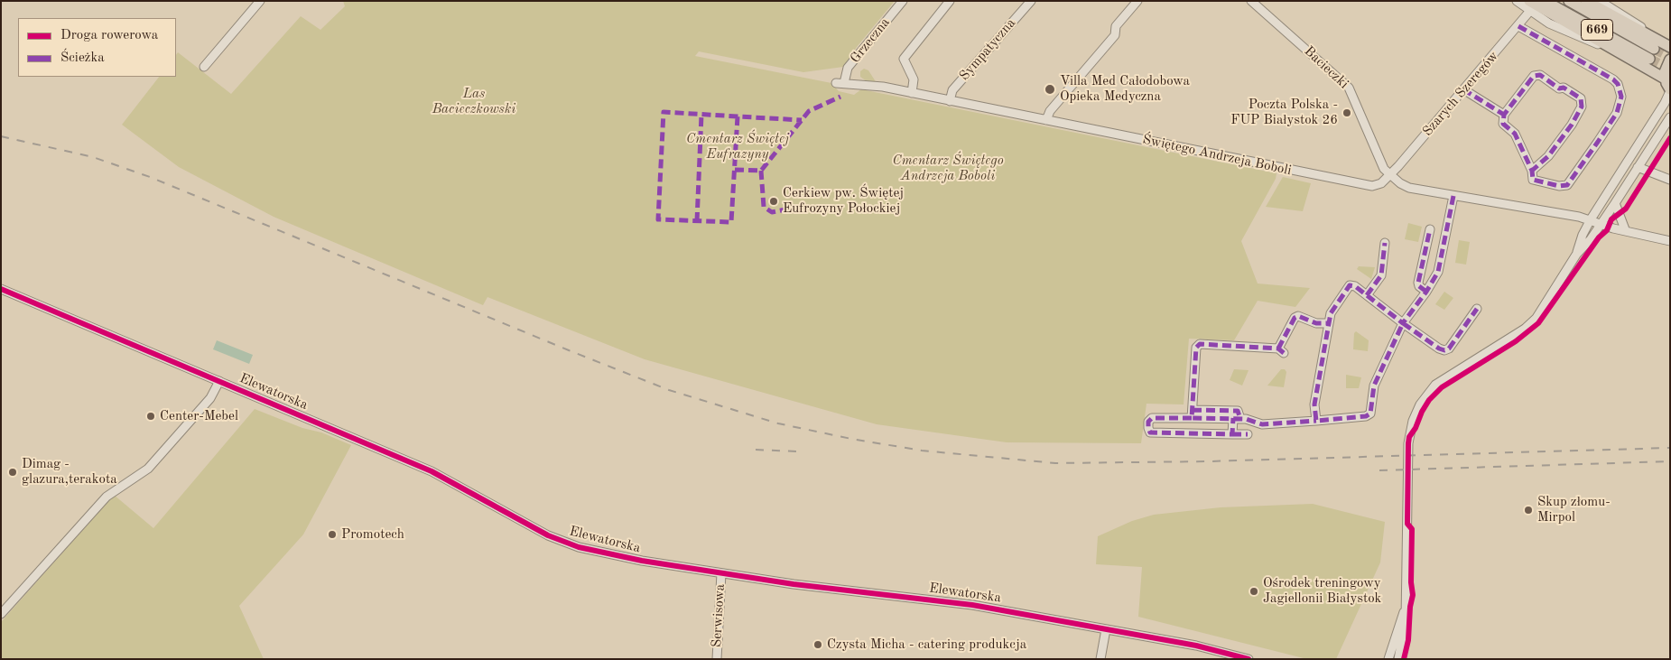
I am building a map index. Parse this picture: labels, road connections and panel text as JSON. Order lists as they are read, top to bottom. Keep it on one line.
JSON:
{"streets":{"main road":["669"],"street":["Grzeczna","Sympatyczna","Bacieczki","Szarych Szeregów","Świętego Andrzeja Boboli","Elewatorska","Serwisowa"]},"crossings":[["Grzeczna","Świętego Andrzeja Boboli"],["Sympatyczna","Świętego Andrzeja Boboli"],["Bacieczki","Szarych Szeregów"],["Bacieczki","Świętego Andrzeja Boboli"],["Szarych Szeregów","Świętego Andrzeja Boboli"],["Elewatorska","Serwisowa"]],"parks":["Las Bacieczkowski","Cmentarz Świętej Eufrazyny","Cmentarz Świętego Andrzeja Boboli"],"places":["Villa Med Całodobowa Opieka Medyczna","Poczta Polska - FUP Białystok 26","Cerkiew pw. Świętej Eufrozyny Połockiej","Center-Mebel","Dimag - glazura,terakota","Skup złomu- Mirpol","Promotech","Ośrodek treningowy Jagiellonii Białystok","Czysta Micha - catering produkcja"],"legend":["Droga rowerowa","Ścieżka"]}
